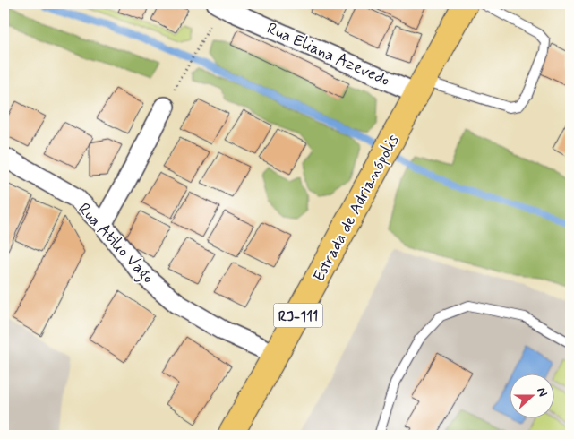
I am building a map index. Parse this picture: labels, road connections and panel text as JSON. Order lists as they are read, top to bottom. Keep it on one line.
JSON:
{"streets":{"main road":["Estrada de Adrianópolis","RJ-111"],"street":["Rua Eliana Azevedo","Rua Atilio Vago"]},"crossings":[["Rua Eliana Azevedo","Estrada de Adrianópolis"],["Estrada de Adrianópolis","Rua Atilio Vago"]],"north":"right"}
